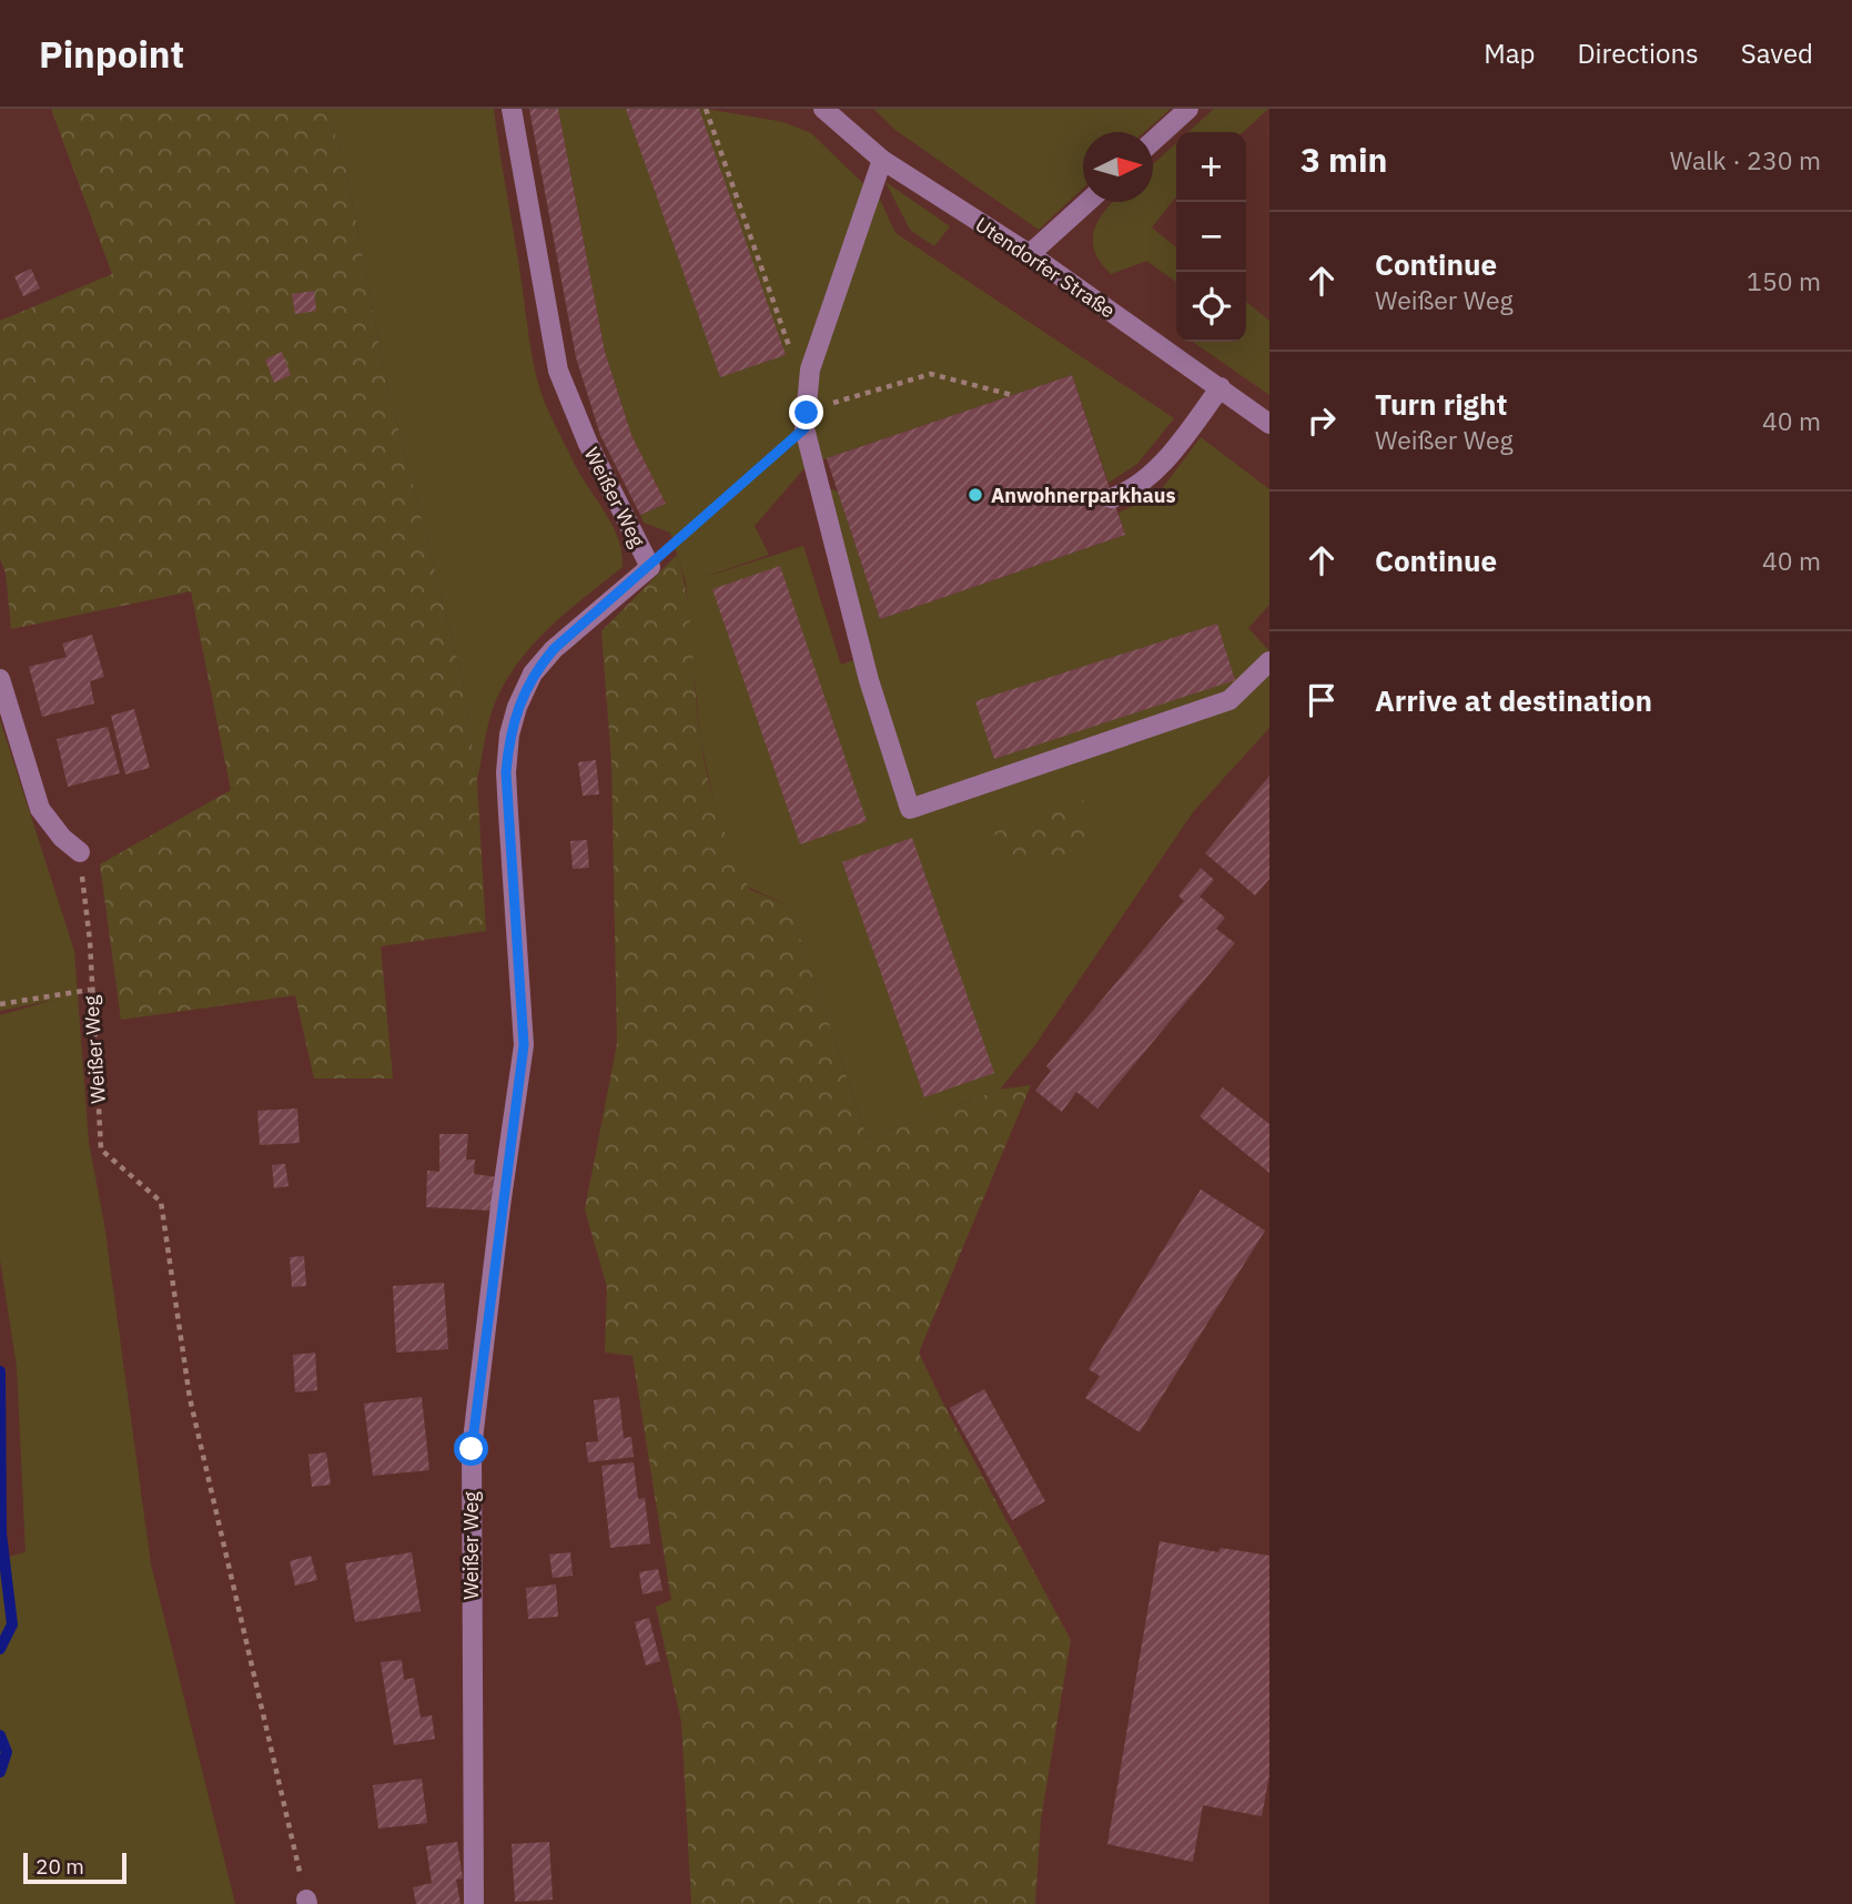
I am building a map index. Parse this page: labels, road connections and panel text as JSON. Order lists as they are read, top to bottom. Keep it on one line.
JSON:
{"streets":{"street":["Utendorfer Straße","Weißer Weg"]},"places":["Anwohnerparkhaus"],"scale_bar":"20 m","north":"right","page":{"header":"Pinpoint","nav":["Map","Directions","Saved"],"heading":["3 min","Walk · 230 m"],"map_buttons":["+","−"],"list":[["Continue","Weißer Weg","150 m"],["Turn right","Weißer Weg","40 m"],["Continue","40 m"],"Arrive at destination"],"scale":"20 m"}}
